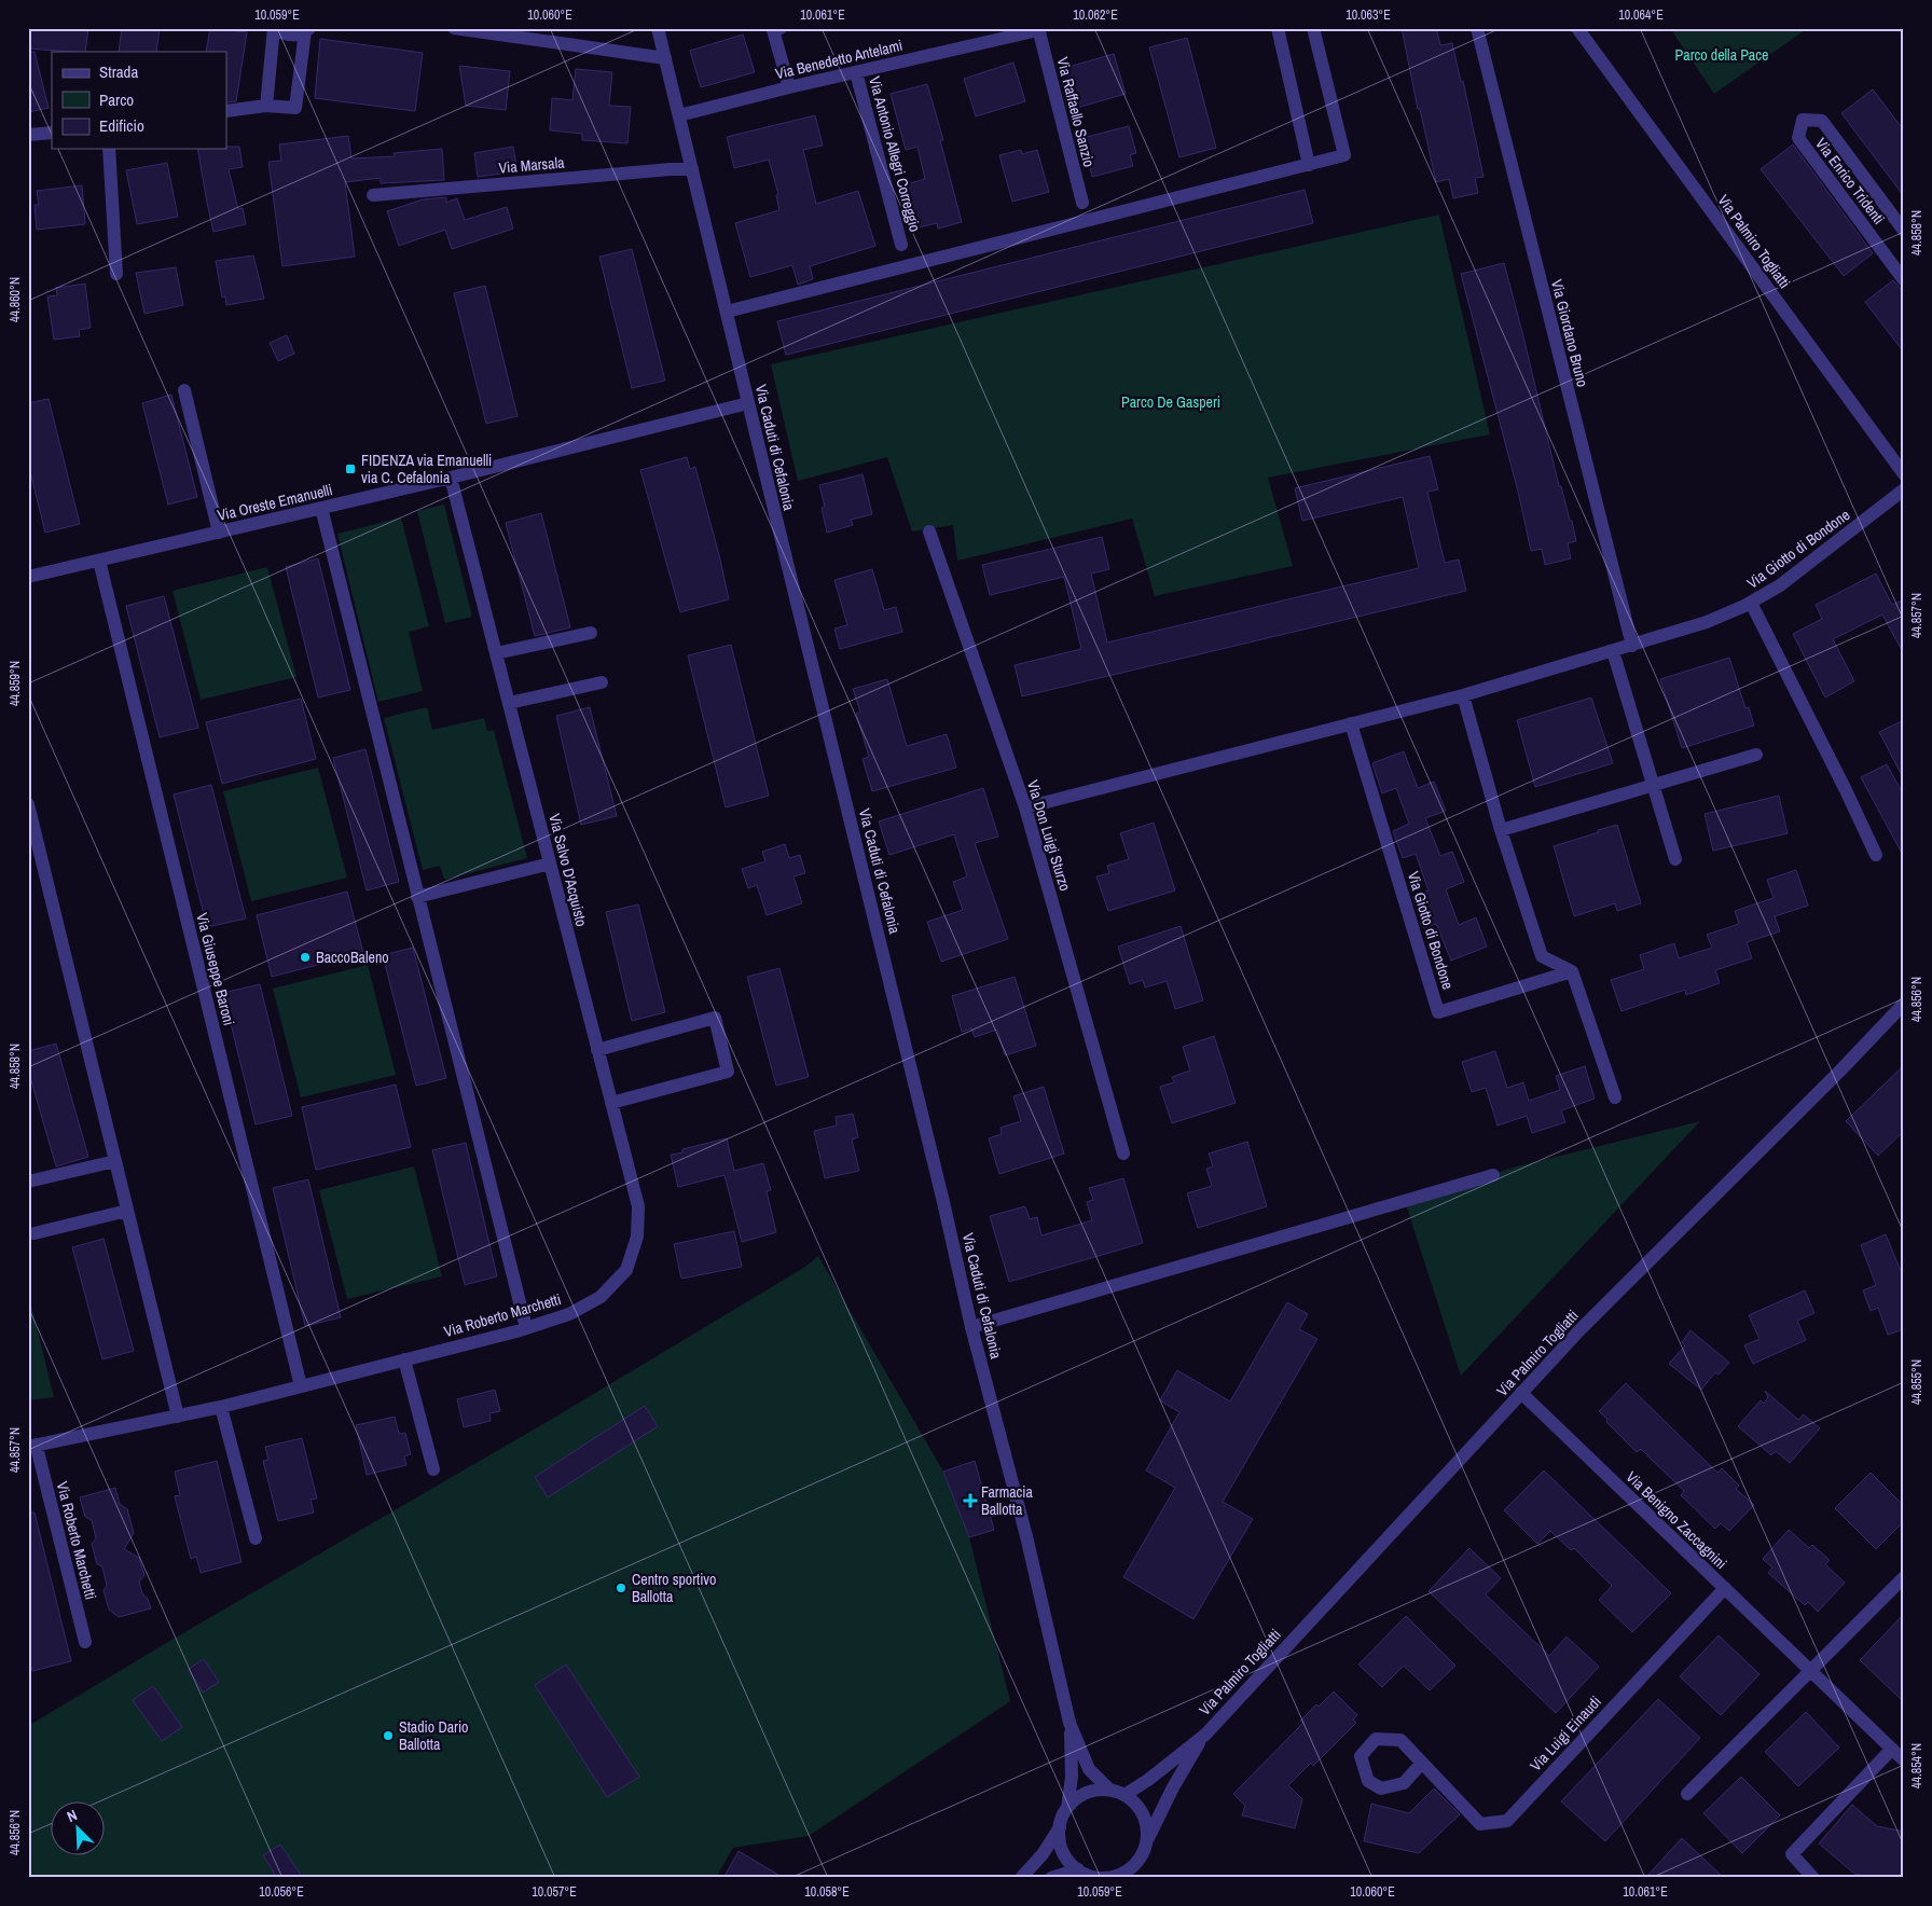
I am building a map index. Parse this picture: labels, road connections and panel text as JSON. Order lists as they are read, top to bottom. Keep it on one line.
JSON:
{"streets":{"street":["Via Benedetto Antelami","Via Raffaello Sanzio","Via Antonio Allegri Correggio","Via Marsala","Via Enrico Tridenti","Via Palmiro Togliatti","Via Giordano Bruno","Via Caduti di Cefalonia","Via Oreste Emanuelli","Via Giotto di Bondone","Via Don Luigi Sturzo","Via Salvo D'Acquisto","Via Giuseppe Baroni","Via Roberto Marchetti","Via Benigno Zaccagnini","Via Luigi Einaudi"]},"crossings":[["Via Benedetto Antelami","Via Raffaello Sanzio"],["Via Benedetto Antelami","Via Antonio Allegri Correggio"],["Via Benedetto Antelami","Via Caduti di Cefalonia"],["Via Marsala","Via Caduti di Cefalonia"],["Via Palmiro Togliatti","Via Caduti di Cefalonia"],["Via Palmiro Togliatti","Via Benigno Zaccagnini"],["Via Giordano Bruno","Via Giotto di Bondone"],["Via Caduti di Cefalonia","Via Oreste Emanuelli"],["Via Oreste Emanuelli","Via Salvo D'Acquisto"],["Via Oreste Emanuelli","Via Giuseppe Baroni"],["Via Giotto di Bondone","Via Don Luigi Sturzo"],["Via Salvo D'Acquisto","Via Roberto Marchetti"],["Via Giuseppe Baroni","Via Roberto Marchetti"],["Via Benigno Zaccagnini","Via Luigi Einaudi"]],"parks":["Parco della Pace","Parco De Gasperi"],"places":{"transit":["FIDENZA via Emanuelli via C. Cefalonia"],"other":["BaccoBaleno","Centro sportivo Ballotta","Stadio Dario Ballotta"],"health":["Farmacia Ballotta"]},"legend":["Strada","Parco","Edificio"],"north":"top left","coordinates":["10.059°E","10.060°E","10.061°E","10.062°E","10.063°E","10.064°E","44.858°N","44.860°N","44.857°N","44.859°N","44.856°N","44.855°N","44.854°N","10.056°E","10.057°E","10.058°E"]}
